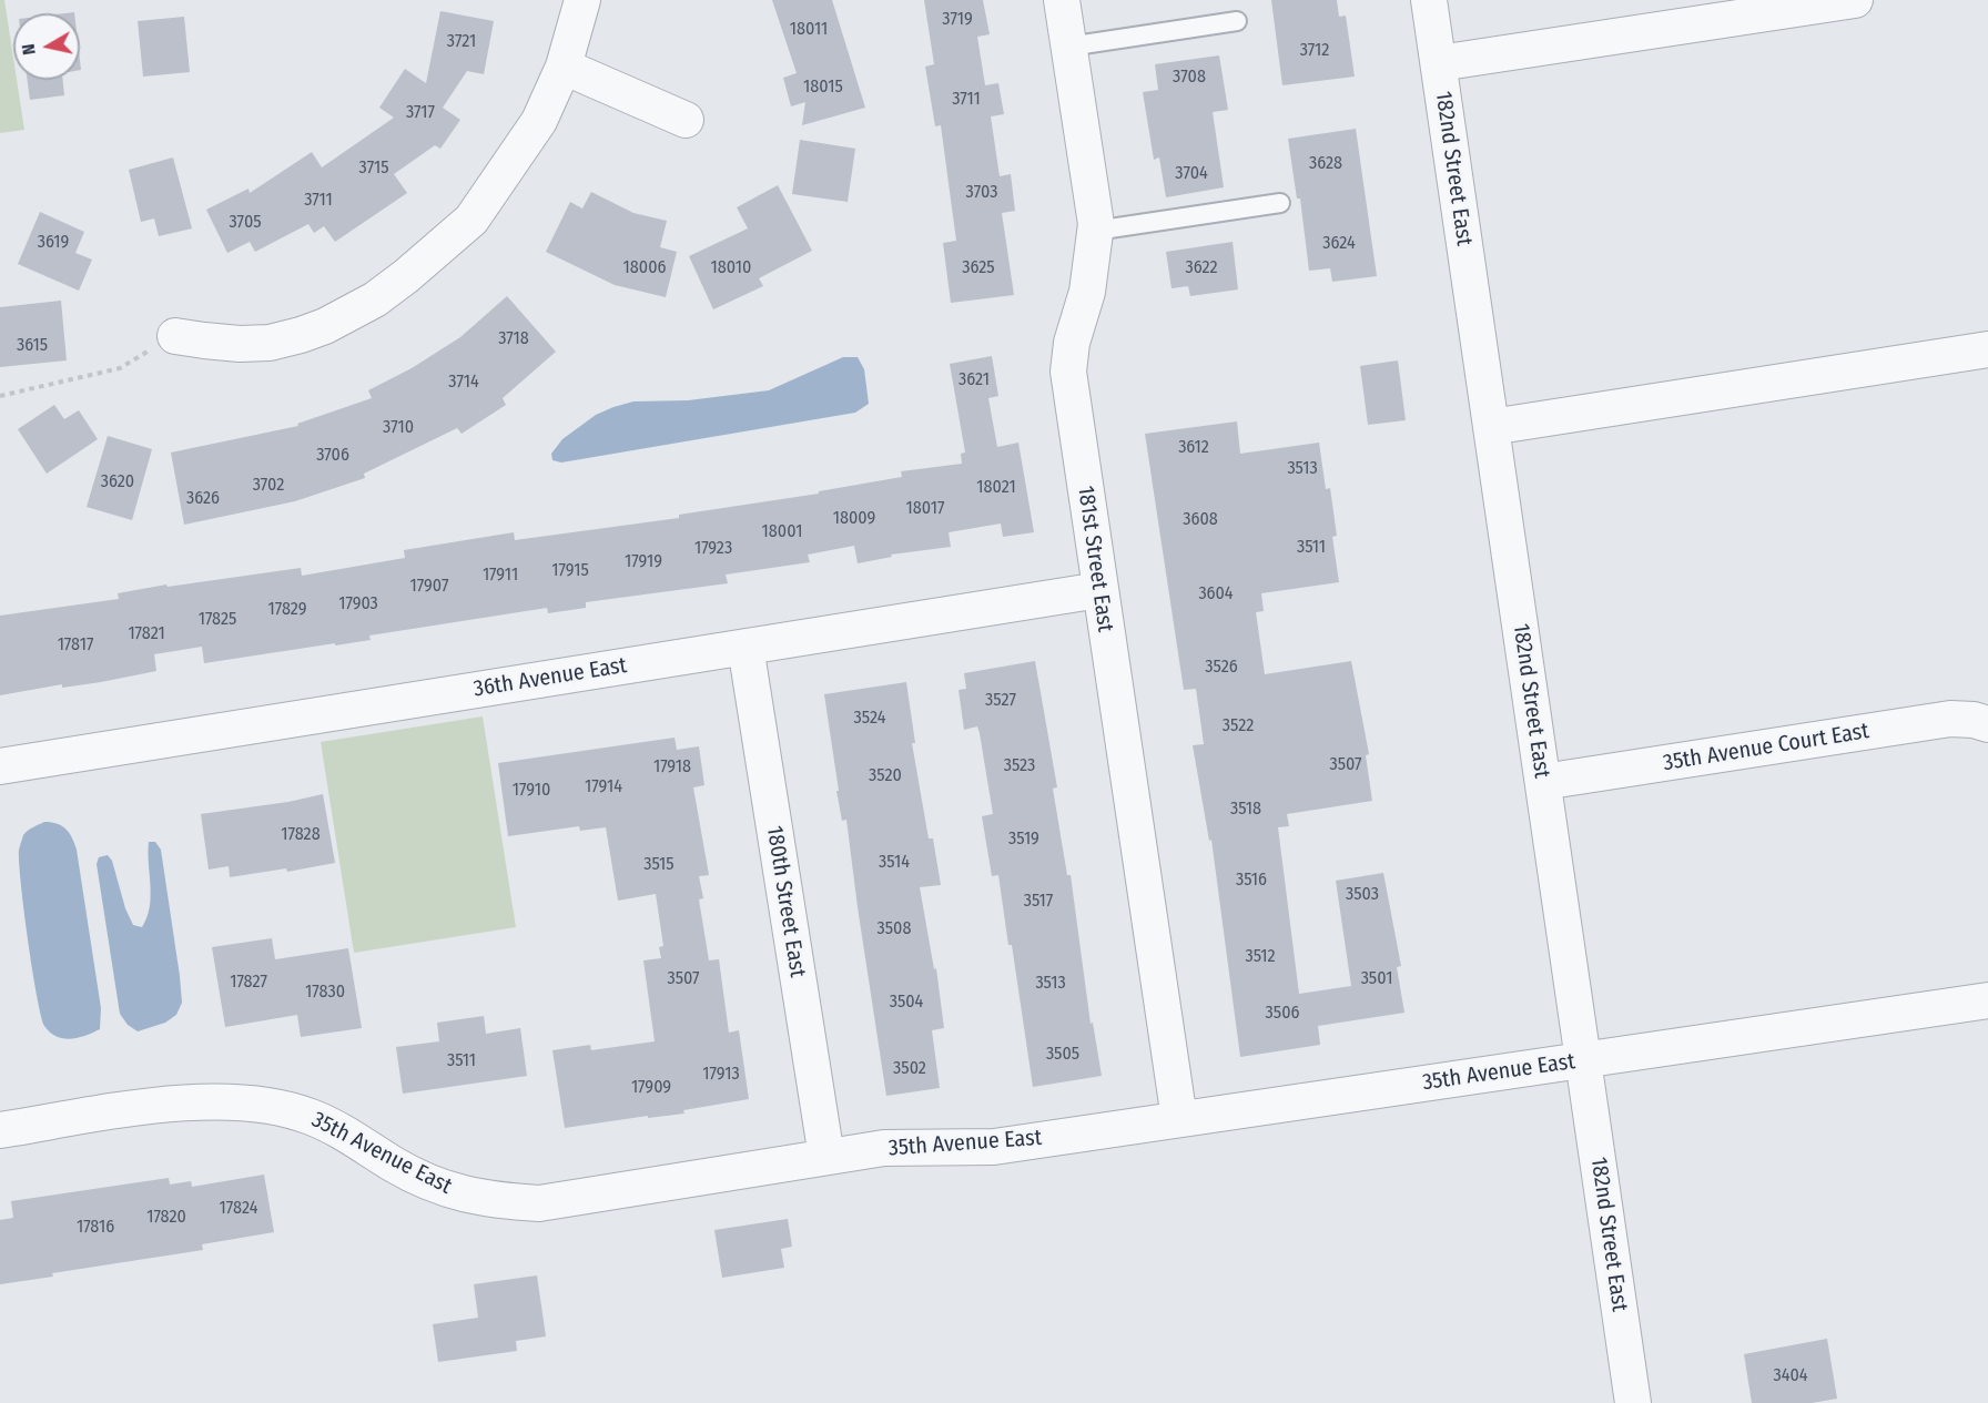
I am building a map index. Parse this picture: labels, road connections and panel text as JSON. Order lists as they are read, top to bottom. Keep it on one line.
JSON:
{"streets":{"street":["182nd Street East","181st Street East","36th Avenue East","35th Avenue Court East","180th Street East","35th Avenue East"]},"crossings":[["182nd Street East","35th Avenue Court East"],["182nd Street East","35th Avenue East"],["181st Street East","36th Avenue East"],["181st Street East","35th Avenue East"],["36th Avenue East","180th Street East"],["180th Street East","35th Avenue East"]],"house_numbers":["3719","18011","3721","3712","3708","18015","3711","3717","3628","3715","3704","3703","3711","3705","3619","3624","18006","18010","3625","3622","3718","3615","3621","3714","3710","3612","3706","3513","3620","3702","18021","3626","18017","18009","3608","18001","3511","17923","17919","17915","17911","17907","3604","17903","17829","17825","17821","17817","3526","3527","3524","3522","3507","3523","17918","3520","17914","17910","3518","17828","3519","3514","3515","3516","3503","3517","3508","3512","3507","3501","17827","3513","17830","3504","3506","3505","3511","3502","17913","17909","17824","17820","17816","3404"],"north":"left"}
